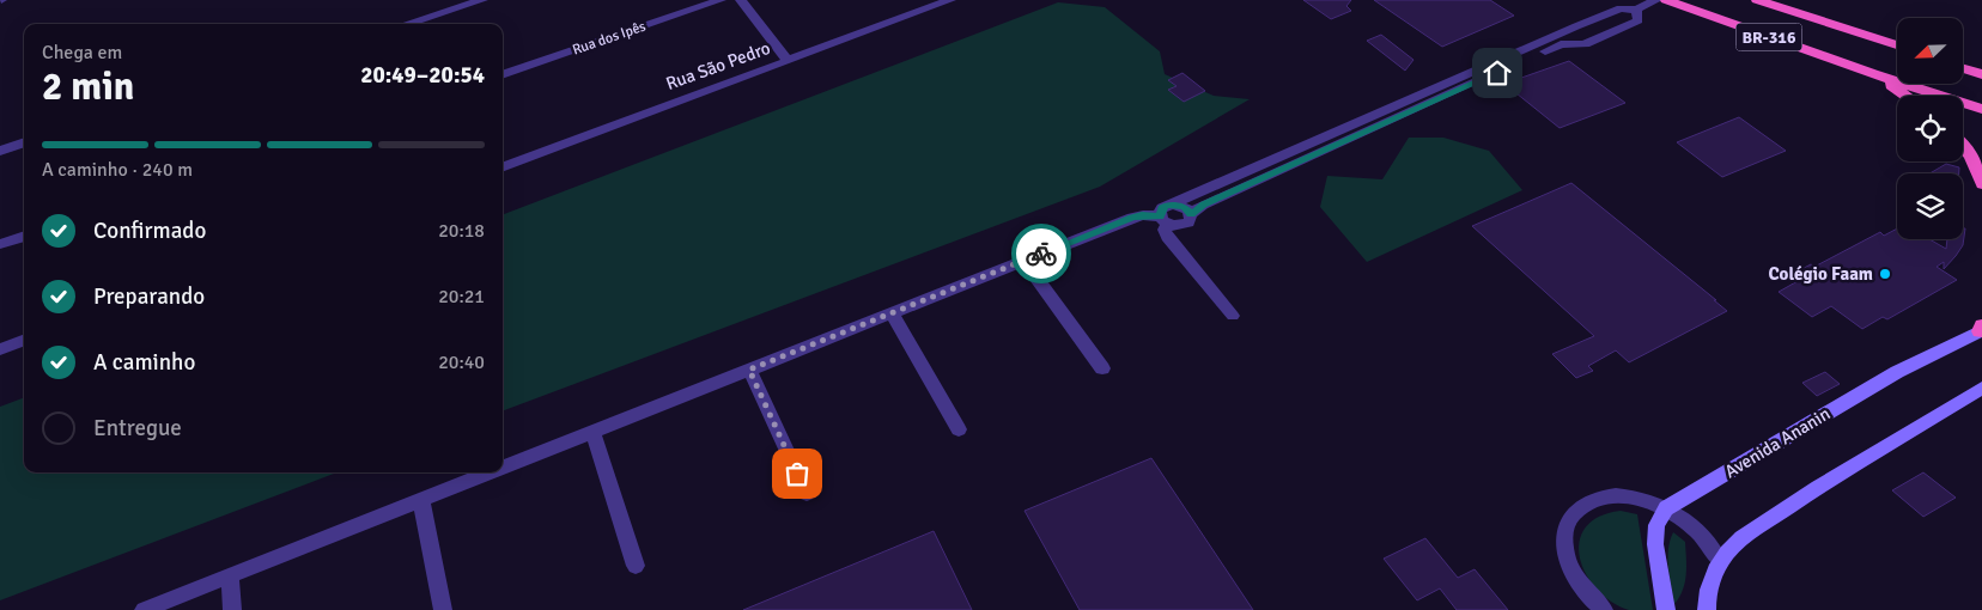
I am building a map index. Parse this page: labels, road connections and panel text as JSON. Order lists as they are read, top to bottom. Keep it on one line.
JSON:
{"streets":{"highway":["BR-316"],"main road":["Avenida Ananin"],"street":["Rua dos Ipês","Rua São Pedro"]},"places":["Colégio Faam"],"north":"bottom left","page":{"heading":["2 min","Chega em","20:49–20:54"],"bar":"A caminho · 240 m","list":[["Confirmado","20:18"],["Preparando","20:21"],["A caminho","20:40"],"Entregue"]}}
